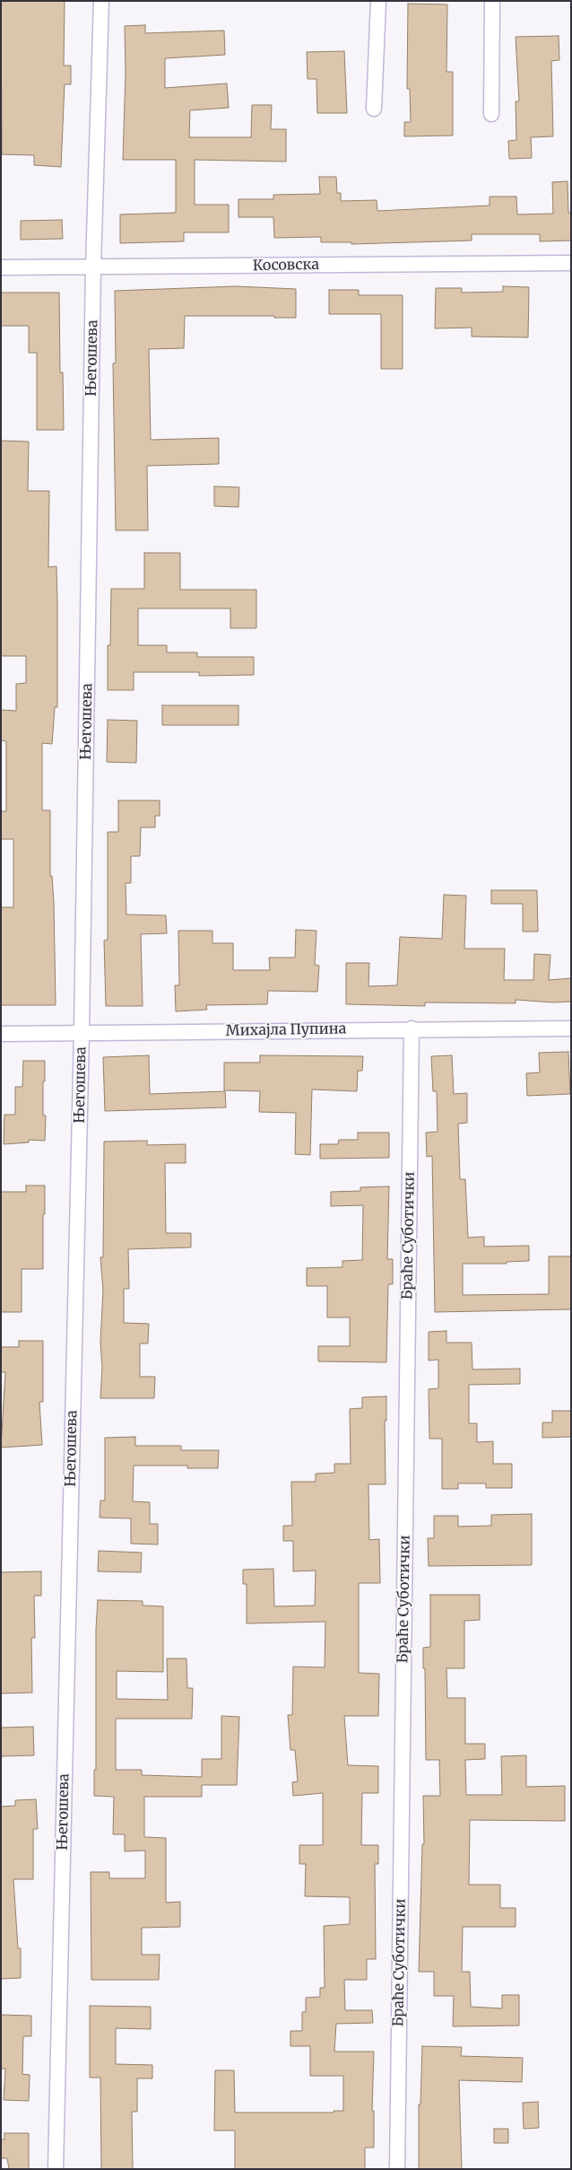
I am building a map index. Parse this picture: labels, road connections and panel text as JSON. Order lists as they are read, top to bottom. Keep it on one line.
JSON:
{"streets":{"street":["Косовска","Његошева","Михајла Пупина","Браће Суботички"]},"crossings":[["Косовска","Његошева"],["Његошева","Михајла Пупина"],["Михајла Пупина","Браће Суботички"]]}
